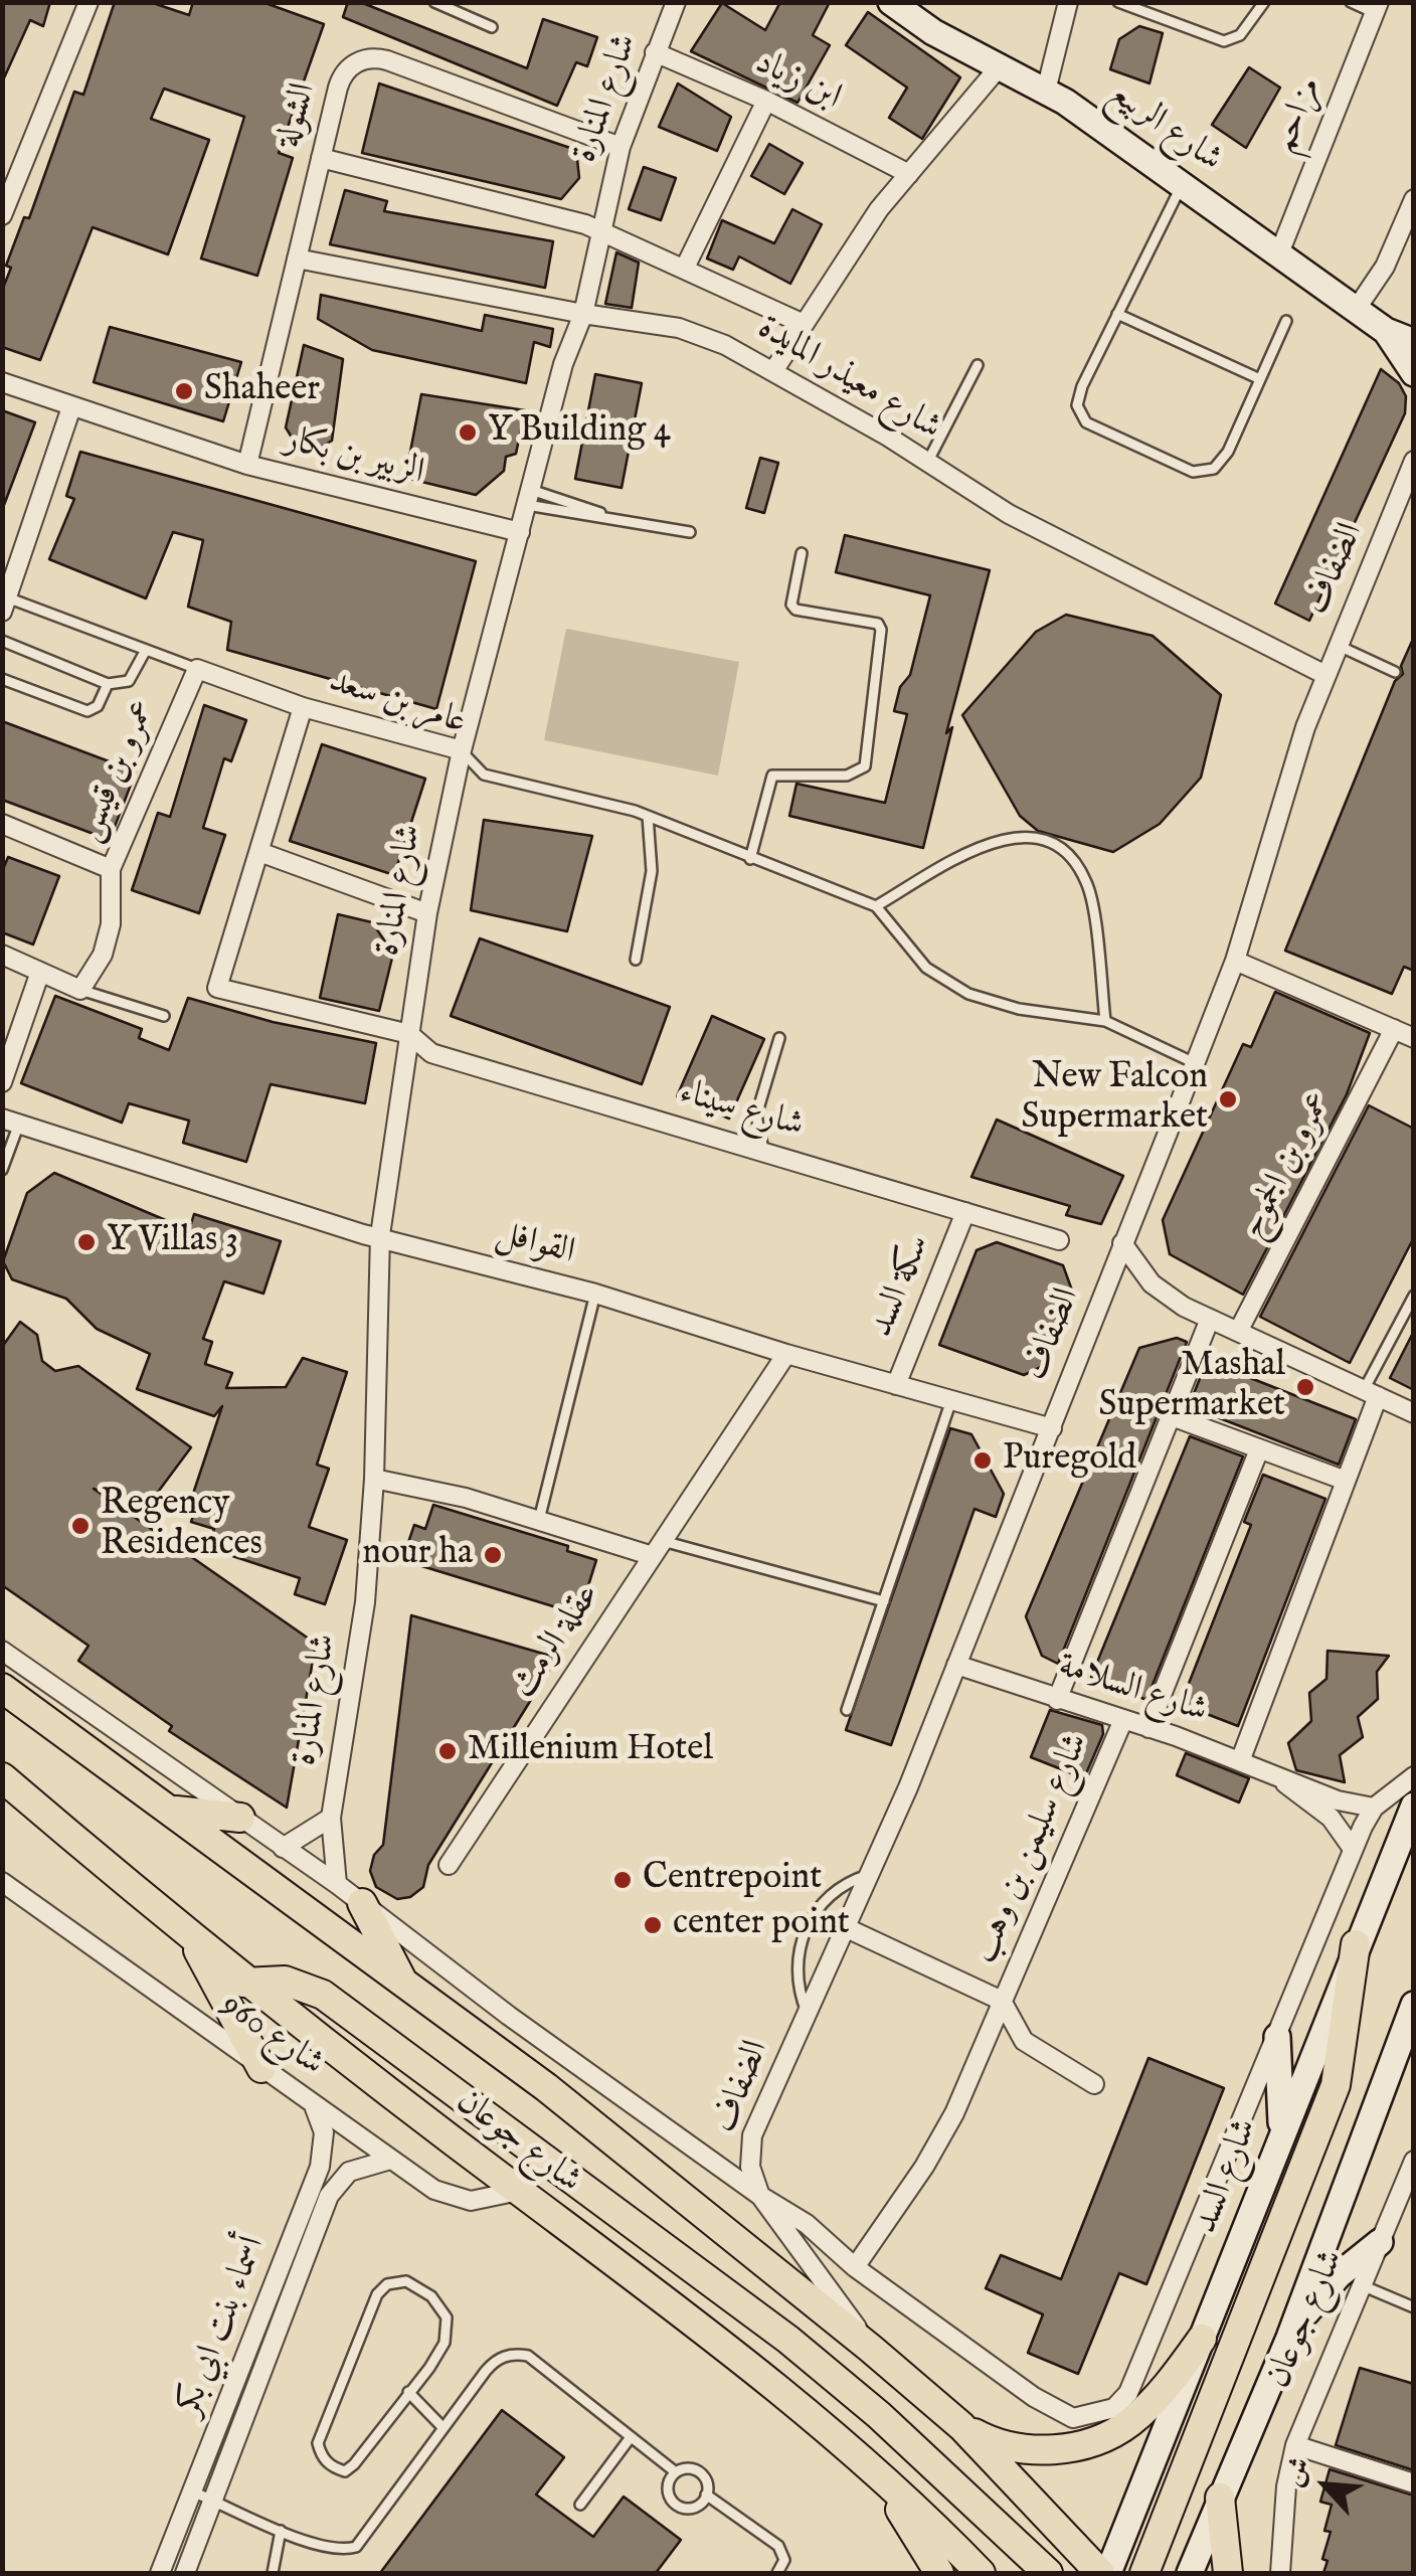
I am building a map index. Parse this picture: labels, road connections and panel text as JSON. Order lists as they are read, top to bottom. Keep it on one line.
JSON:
{"streets":{"main road":["شارع الربيع","شارع جوعان","شارع السد"],"street":["ابن زياد","شارع المنارة","الشولة","مزاحم","شارع معيذر المايدة","الزبير بن بكار","الضفاف","عامر بن سعد","عمرو بن قيس","شارع سيناء","عمرو بن الجموح","القوافل","سكة السد","عقلة الرمث","شارع السلامة","شارع سليمن بن وهب","شارع 960","أسماء بنت ابي بكر"]},"crossings":[["ابن زياد","شارع المنارة"],["شارع المنارة","الشولة"],["شارع المنارة","شارع معيذر المايدة"],["شارع المنارة","الزبير بن بكار"],["شارع المنارة","عامر بن سعد"],["شارع المنارة","شارع سيناء"],["شارع المنارة","القوافل"],["شارع المنارة","عقلة الرمث"],["شارع المنارة","شارع جوعان"],["الشولة","شارع معيذر المايدة"],["الشولة","الزبير بن بكار"],["مزاحم","شارع الربيع"],["شارع معيذر المايدة","الضفاف"],["الضفاف","القوافل"],["الضفاف","شارع السلامة"],["الضفاف","شارع سليمن بن وهب"],["الضفاف","شارع جوعان"],["عامر بن سعد","عمرو بن قيس"],["شارع سيناء","سكة السد"],["القوافل","سكة السد"],["القوافل","عقلة الرمث"],["شارع السلامة","شارع سليمن بن وهب"],["شارع السلامة","شارع السد"],["شارع 960","شارع جوعان"],["شارع 960","أسماء بنت ابي بكر"],["شارع جوعان","شارع السد"]],"places":["Shaheer","Y Building 4","New Falcon Supermarket","Y Villas 3","Mashal Supermarket","Puregold","Regency Residences","nour ha","Millenium Hotel","Centrepoint","center point"],"north":"top left"}
